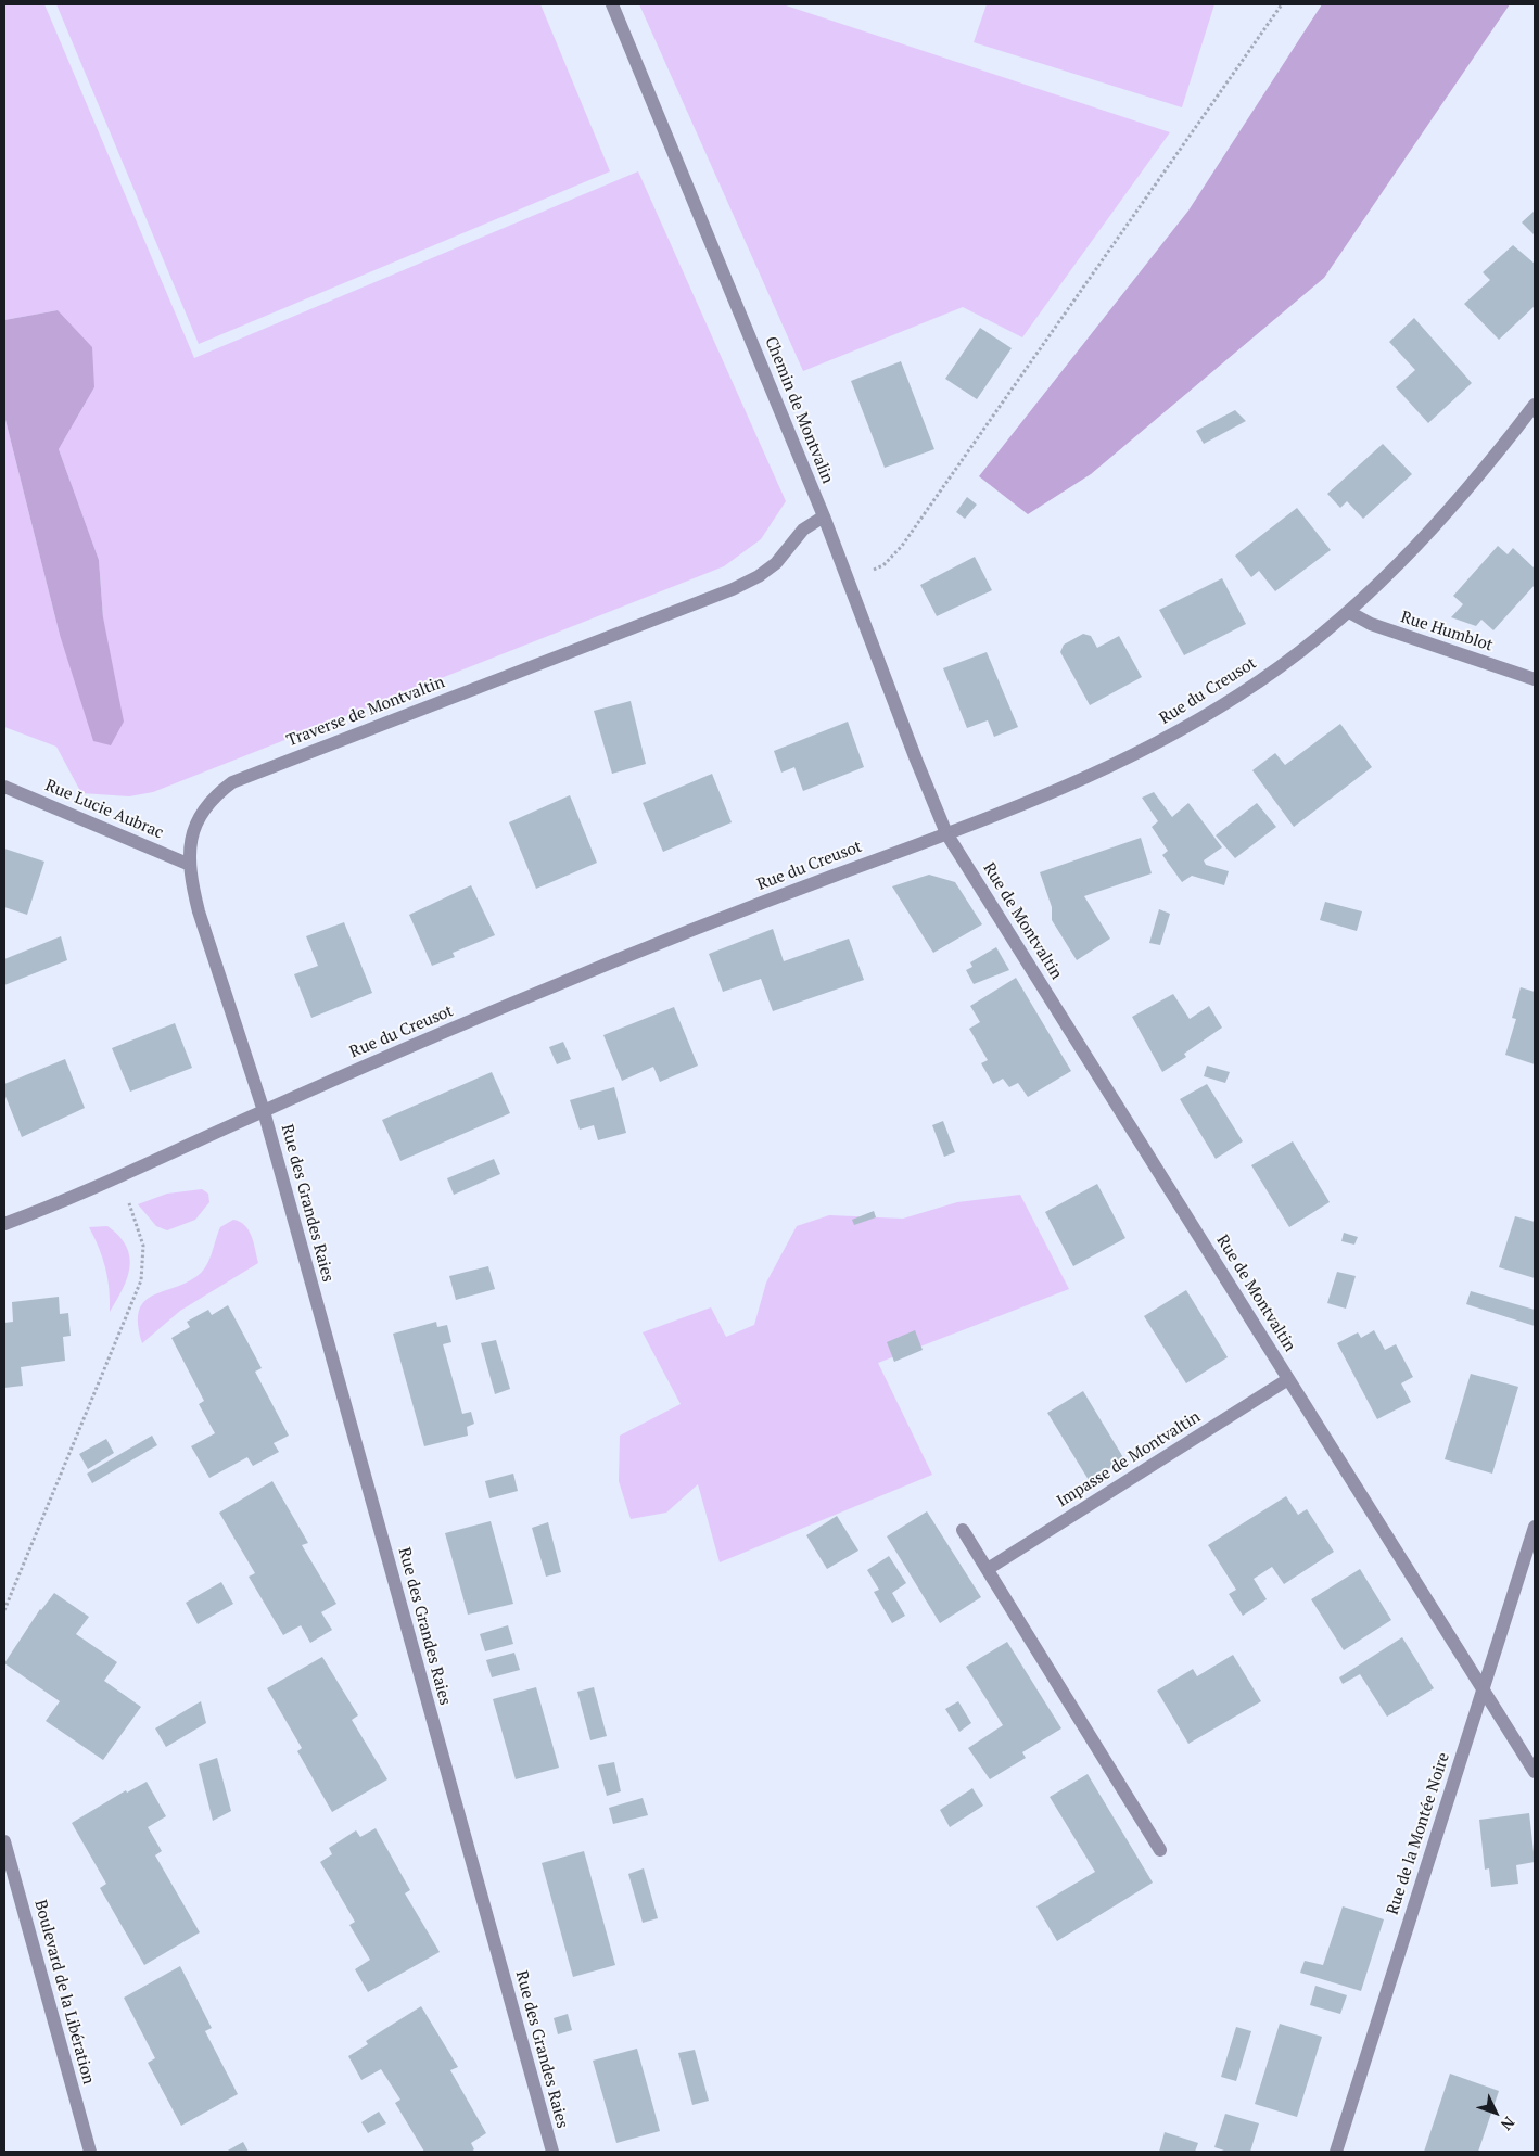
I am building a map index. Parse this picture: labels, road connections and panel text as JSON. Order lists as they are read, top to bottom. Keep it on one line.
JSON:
{"streets":{"street":["Chemin de Montvalin","Rue Humblot","Rue du Creusot","Traverse de Montvaltin","Rue Lucie Aubrac","Rue de Montvaltin","Rue des Grandes Raies","Impasse de Montvaltin","Rue de la Montée Noire","Boulevard de la Libération"]},"crossings":[["Chemin de Montvalin","Rue du Creusot"],["Chemin de Montvalin","Traverse de Montvaltin"],["Chemin de Montvalin","Rue de Montvaltin"],["Rue Humblot","Rue du Creusot"],["Rue du Creusot","Traverse de Montvaltin"],["Rue du Creusot","Rue de Montvaltin"],["Rue du Creusot","Rue des Grandes Raies"],["Traverse de Montvaltin","Rue Lucie Aubrac"],["Traverse de Montvaltin","Rue des Grandes Raies"],["Rue de Montvaltin","Impasse de Montvaltin"],["Rue de Montvaltin","Rue de la Montée Noire"]],"north":"bottom right"}
